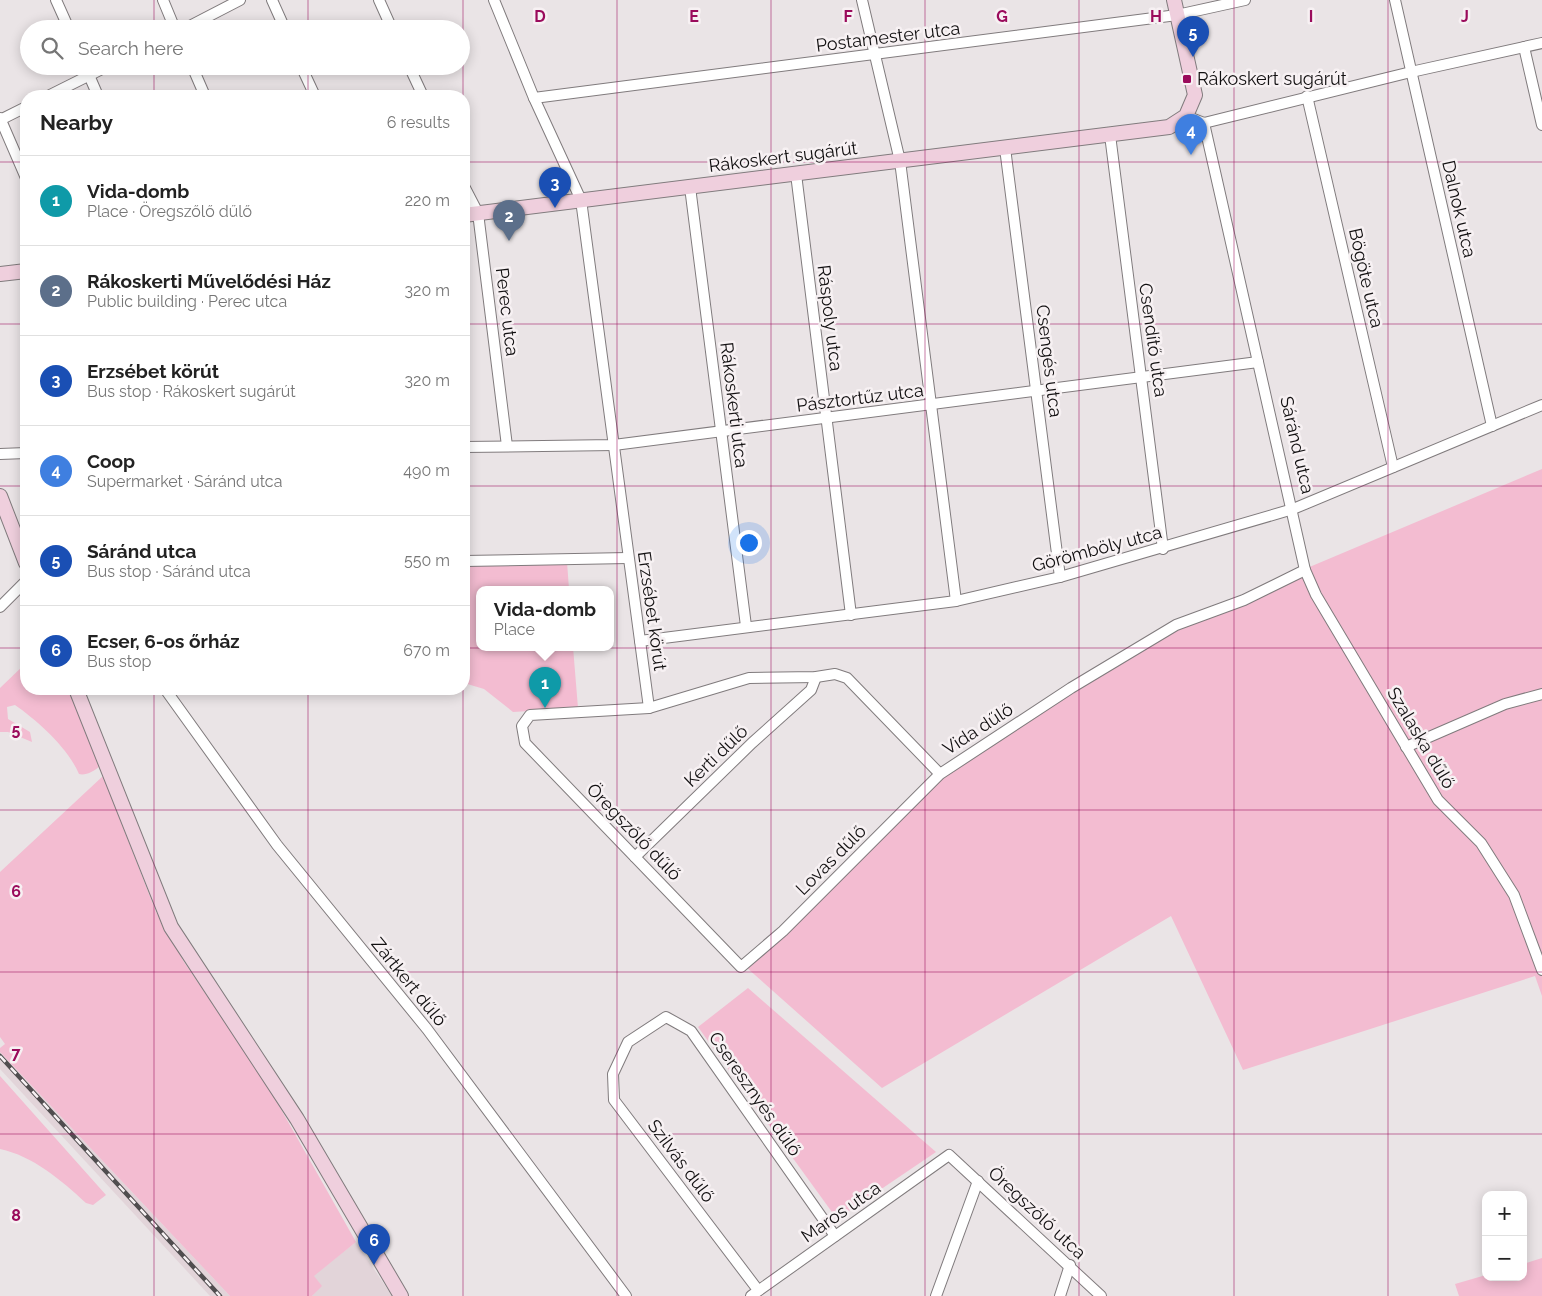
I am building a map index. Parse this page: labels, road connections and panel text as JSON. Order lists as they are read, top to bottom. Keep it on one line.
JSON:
{"streets":{"street":["Postamester utca","Rákoskert sugárút","Dalnok utca","Bögöte utca","Perec utca","Ráspoly utca","Csendítő utca","Csengés utca","Pásztortűz utca","Rákoskerti utca","Sáránd utca","Görömböly utca","Erzsébet körút","Vida dűlő","Szalaska dűlő","Kerti dűlő","Öregszőlő dűlő","Lovas dűlő","Zártkert dűlő","Cseresznyés dűlő","Szilvás dűlő","Maros utca","Öregszőlő utca"]},"crossings":[["Postamester utca","Erzsébet körút"],["Rákoskert sugárút","Perec utca"],["Rákoskert sugárút","Ráspoly utca"],["Rákoskert sugárút","Csendítő utca"],["Rákoskert sugárút","Csengés utca"],["Rákoskert sugárút","Rákoskerti utca"],["Rákoskert sugárút","Erzsébet körút"],["Dalnok utca","Görömböly utca"],["Bögöte utca","Görömböly utca"],["Perec utca","Pásztortűz utca"],["Ráspoly utca","Pásztortűz utca"],["Ráspoly utca","Görömböly utca"],["Csendítő utca","Pásztortűz utca"],["Csendítő utca","Görömböly utca"],["Csengés utca","Pásztortűz utca"],["Csengés utca","Görömböly utca"],["Pásztortűz utca","Rákoskerti utca"],["Pásztortűz utca","Sáránd utca"],["Pásztortűz utca","Erzsébet körút"],["Rákoskerti utca","Görömböly utca"],["Sáránd utca","Görömböly utca"],["Sáránd utca","Vida dűlő"],["Sáránd utca","Szalaska dűlő"],["Görömböly utca","Erzsébet körút"],["Erzsébet körút","Vida dűlő"],["Vida dűlő","Szalaska dűlő"],["Vida dűlő","Kerti dűlő"],["Vida dűlő","Öregszőlő dűlő"],["Vida dűlő","Lovas dűlő"],["Kerti dűlő","Öregszőlő dűlő"],["Öregszőlő dűlő","Lovas dűlő"],["Cseresznyés dűlő","Szilvás dűlő"],["Cseresznyés dűlő","Maros utca"],["Szilvás dűlő","Maros utca"],["Maros utca","Öregszőlő utca"]],"places":{"transit":["Rákoskert sugárút"]},"page":{"pins":["5","4","3","2","1","6"],"search":"Search here","heading":["Nearby","6 results"],"list":[{"mark":"1","name":"Vida-domb","note":"Place · Öregszőlő dűlő","value":"220 m"},{"mark":"2","name":"Rákoskerti Művelődési Ház","note":"Public building · Perec utca","value":"320 m"},{"mark":"3","name":"Erzsébet körút","note":"Bus stop · Rákoskert sugárút","value":"320 m"},{"mark":"4","name":"Coop","note":"Supermarket · Sáránd utca","value":"490 m"},{"mark":"5","name":"Sáránd utca","note":"Bus stop · Sáránd utca","value":"550 m"},{"mark":"6","name":"Ecser, 6-os őrház","note":"Bus stop","value":"670 m"}],"popup":["Vida-domb","Place"],"map_buttons":["+","−"]},"grid":{"columns":["D","E","F","G","H","I","J"],"rows":["5","6","7","8"]}}
